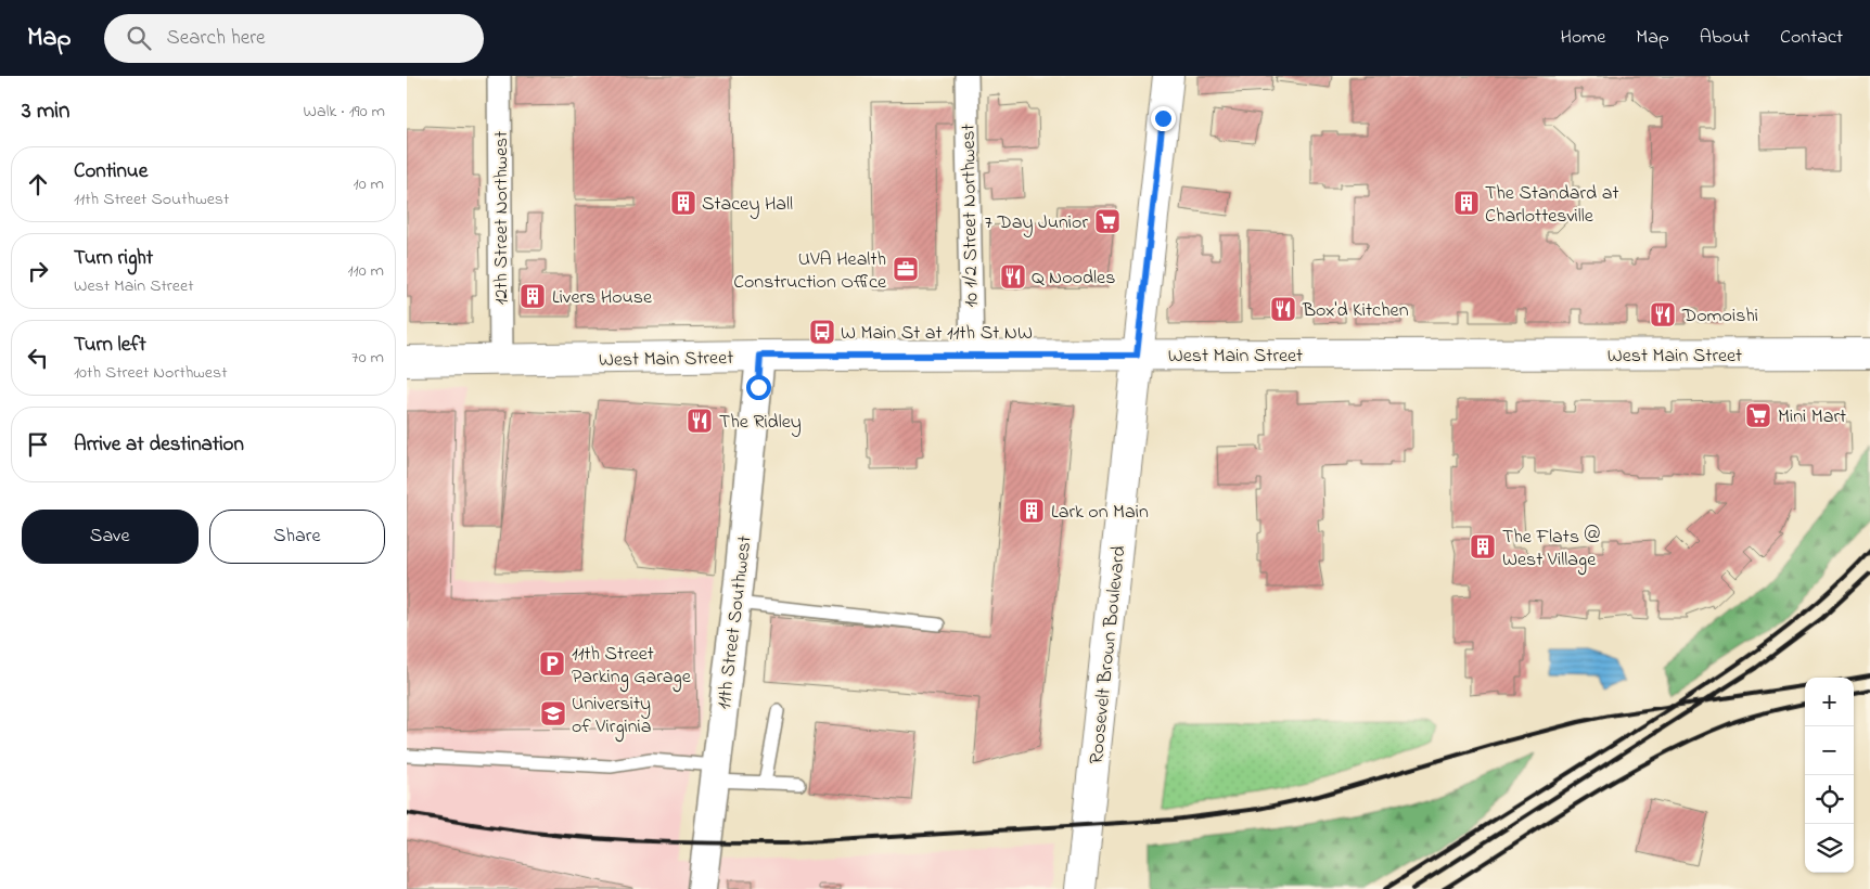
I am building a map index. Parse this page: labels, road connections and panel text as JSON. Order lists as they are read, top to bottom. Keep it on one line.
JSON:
{"streets":{"main road":["West Main Street","Roosevelt Brown Boulevard"],"street":["10 1/2 Street Northwest","12th Street Northwest","11th Street Southwest"]},"crossings":[["10 1/2 Street Northwest","West Main Street"],["12th Street Northwest","West Main Street"],["West Main Street","11th Street Southwest"],["West Main Street","Roosevelt Brown Boulevard"]],"places":{"building":["Stacey Hall","The Standard at Charlottesville","Livers House","Lark on Main","The Flats @ West Village"],"supermarket":["7 Day Junior","Mini Mart"],"office":["UVA Health Construction Office"],"restaurant":["Q Noodles","Box'd Kitchen","Domoishi","The Ridley"],"bus stop":["W Main St at 11th St NW"],"parking":["11th Street Parking Garage"],"school or university":["University of Virginia"]},"page":{"header":"Map","search":"Search here","nav":["Home","Map","About","Contact"],"heading":["3 min","Walk · 190 m"],"list":[["Continue","11th Street Southwest","10 m"],["Turn right","West Main Street","110 m"],["Turn left","10th Street Northwest","70 m"],"Arrive at destination"],"buttons":["Save","Share"],"map_buttons":["+","−"]}}
